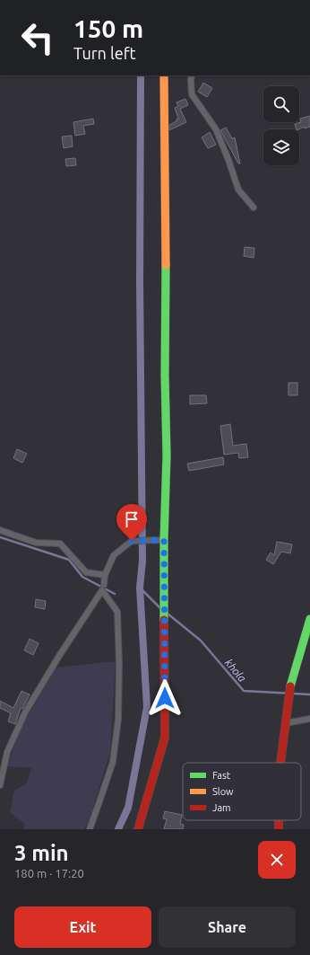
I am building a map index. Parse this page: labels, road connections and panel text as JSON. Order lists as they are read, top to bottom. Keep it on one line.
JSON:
{"water":["khola"],"legend":["Fast","Slow","Jam"],"page":{"turn":["150 m","Turn left"],"heading":["3 min","180 m · 17:20"],"buttons":["Exit","Share"]}}
